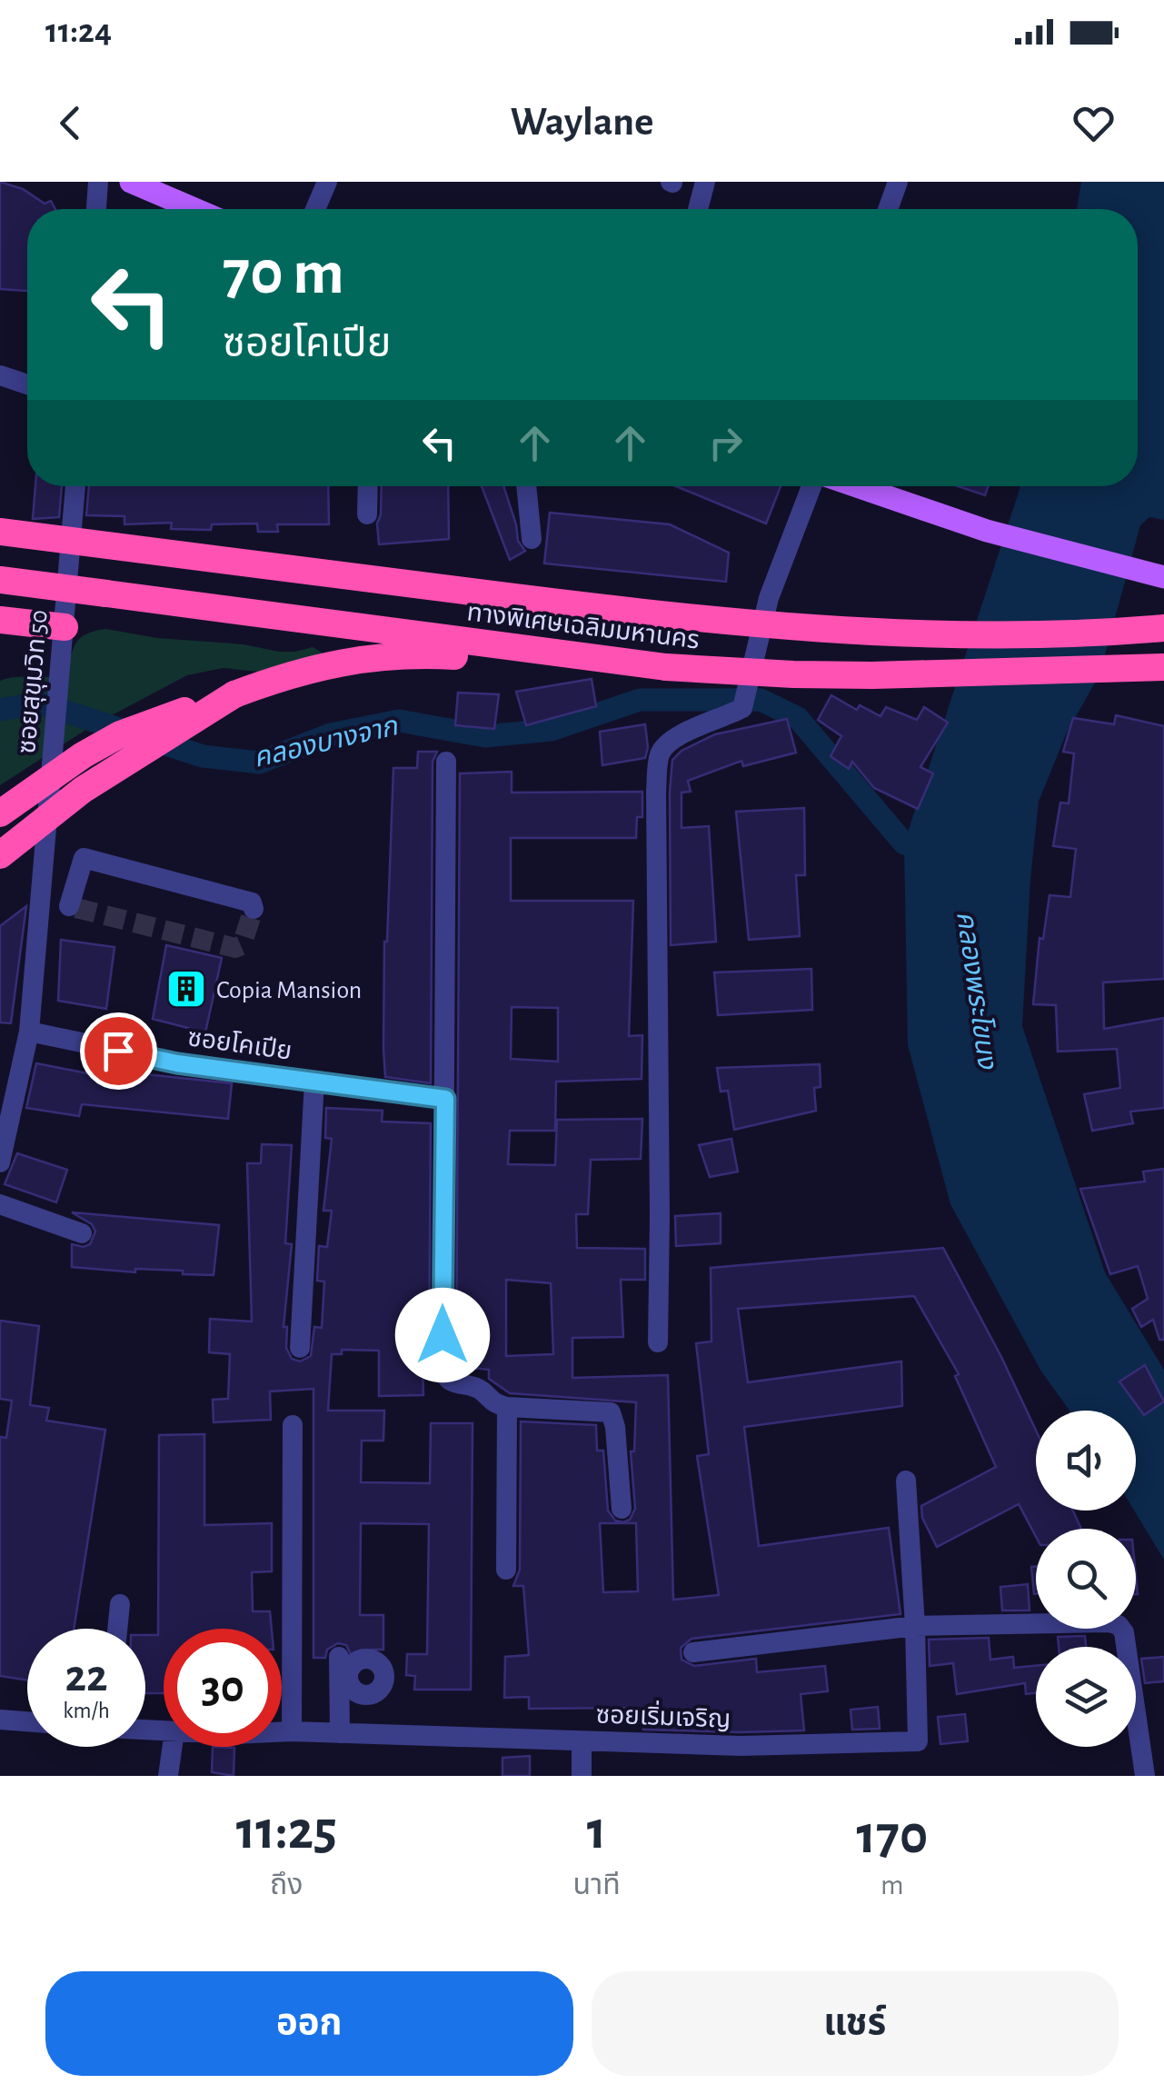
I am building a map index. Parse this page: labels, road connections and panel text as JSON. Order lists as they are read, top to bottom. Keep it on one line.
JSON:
{"streets":{"highway":["ทางพิเศษเฉลิมมหานคร"],"street":["ซอยสุขุมวิท 50","ซอยโคเปีย","ซอยเริ่มเจริญ"]},"crossings":[["ซอยสุขุมวิท 50","ซอยโคเปีย"]],"water":["คลองบางจาก","คลองพระโขนง"],"places":{"building":["Copia Mansion"]},"page":{"status":"11:24","header":"Waylane","turn":["70 m","ซอยโคเปีย"],"speed":"22 km/h","limit":"30","eta":["11:25","ถึง","1","นาที","170","m"],"buttons":["ออก","แชร์"]}}
